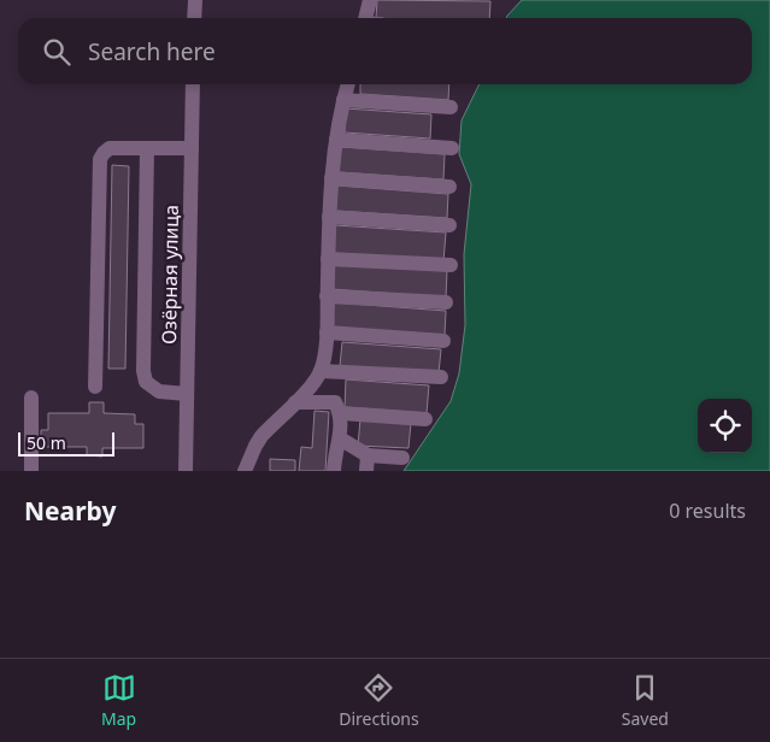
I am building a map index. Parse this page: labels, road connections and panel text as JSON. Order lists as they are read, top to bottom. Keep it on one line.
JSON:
{"streets":{"street":["Озёрная улица"]},"scale_bar":"50 m","page":{"search":"Search here","scale":"50 m","heading":["Nearby","0 results"],"nav":["Map","Directions","Saved"]}}
